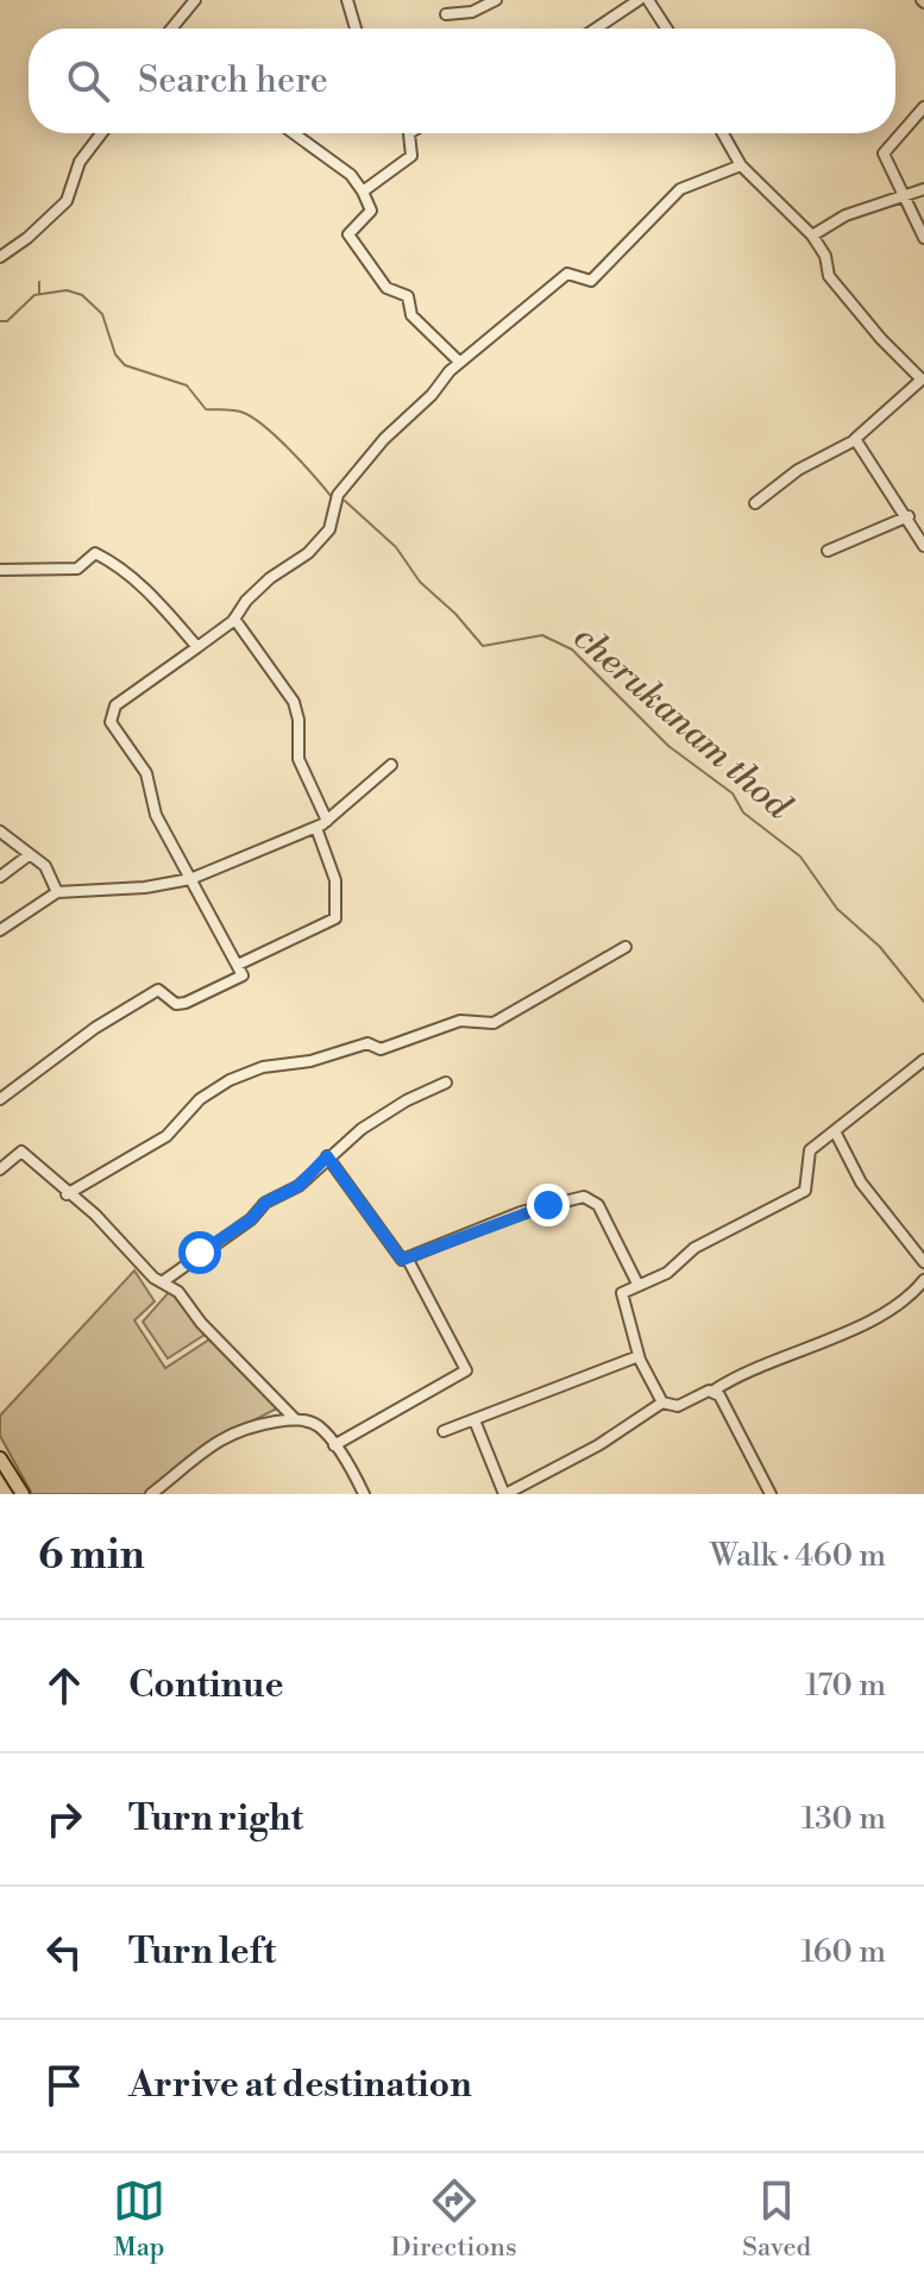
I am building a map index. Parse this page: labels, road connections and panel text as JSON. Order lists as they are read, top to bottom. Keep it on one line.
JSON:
{"water":["cherukanam thod"],"page":{"search":"Search here","heading":["6 min","Walk · 460 m"],"list":[["Continue","170 m"],["Turn right","130 m"],["Turn left","160 m"],"Arrive at destination"],"nav":["Map","Directions","Saved"]}}
